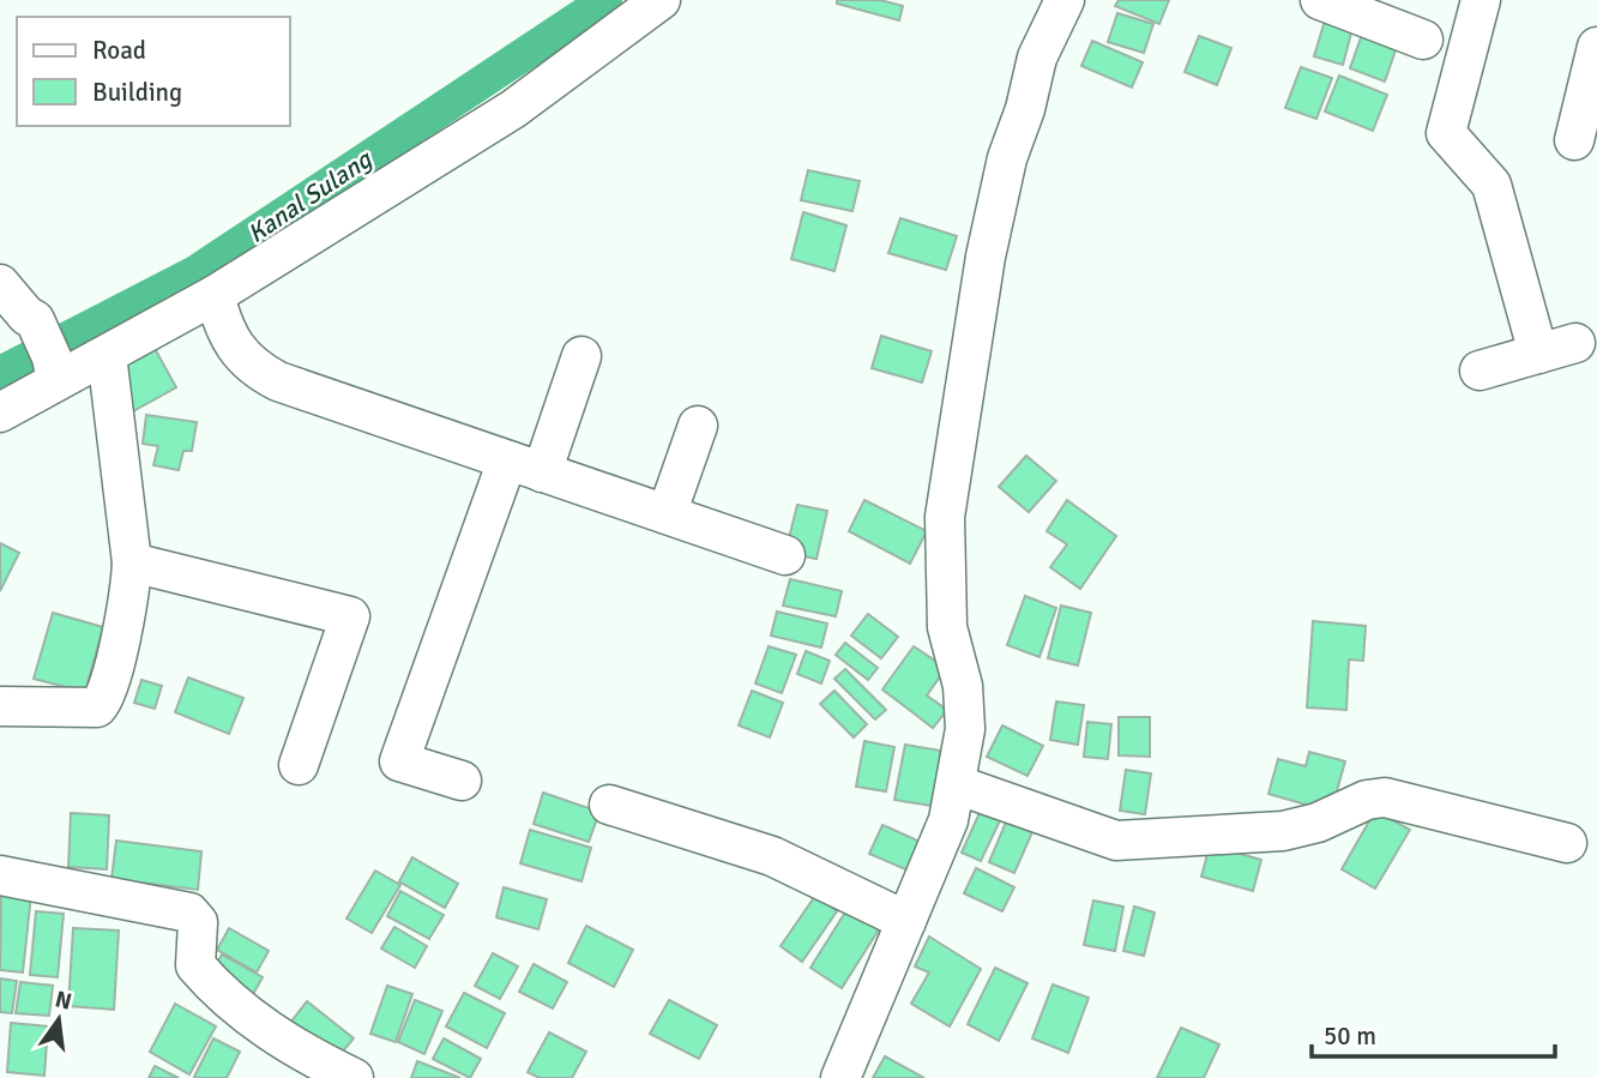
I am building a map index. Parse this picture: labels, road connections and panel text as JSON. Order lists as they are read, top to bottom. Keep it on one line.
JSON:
{"water":["Kanal Sulang"],"legend":["Road","Building"],"scale_bar":"50 m","north":"top"}
